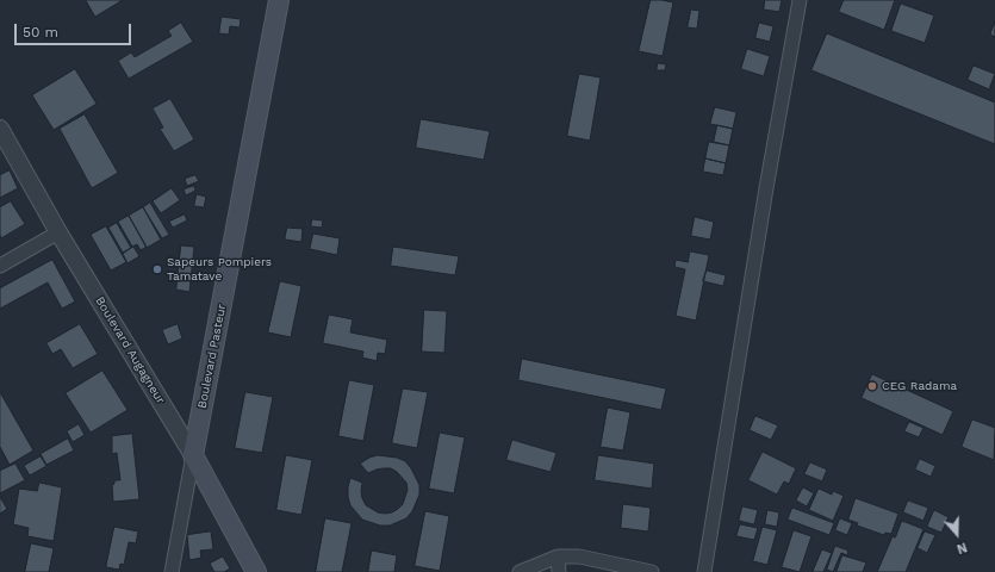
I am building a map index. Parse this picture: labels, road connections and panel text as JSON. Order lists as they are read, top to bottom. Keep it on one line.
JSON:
{"streets":{"main road":["Boulevard Augagneur","Boulevard Pasteur"]},"crossings":[["Boulevard Augagneur","Boulevard Pasteur"]],"places":["Sapeurs Pompiers Tamatave","CEG Radama"],"scale_bar":"50 m","north":"bottom"}
